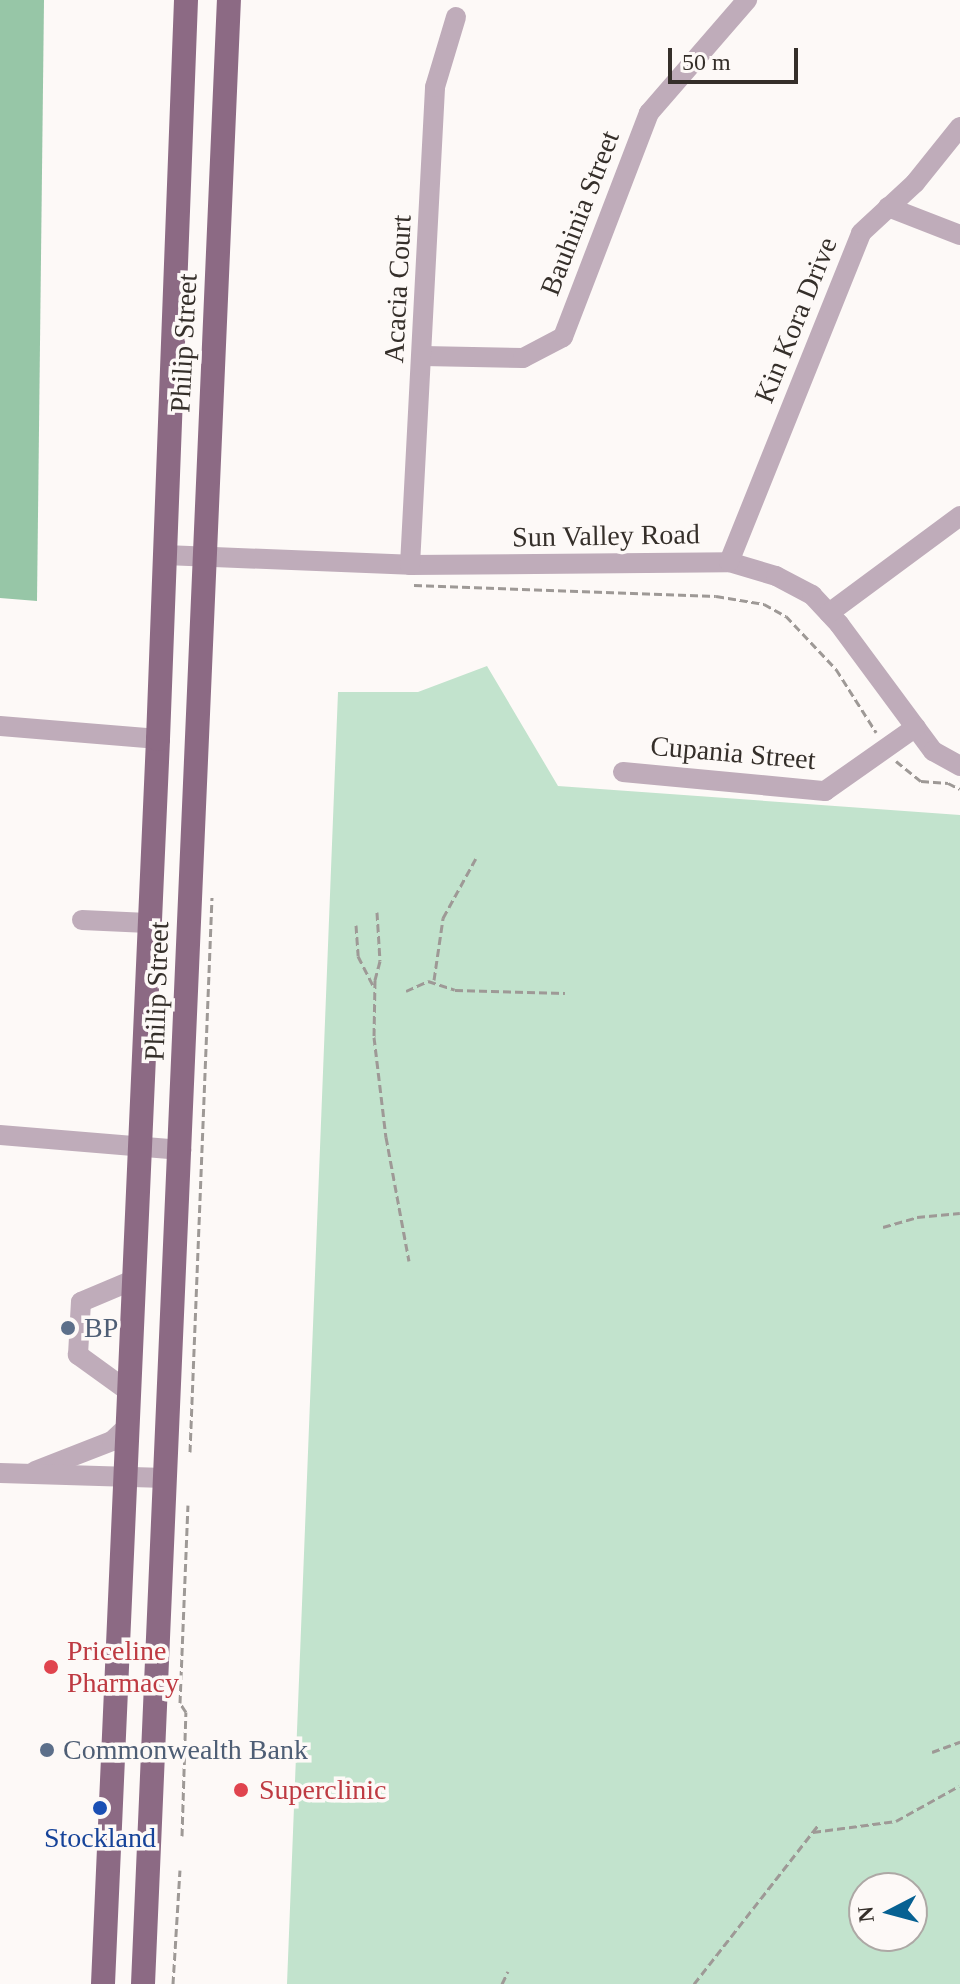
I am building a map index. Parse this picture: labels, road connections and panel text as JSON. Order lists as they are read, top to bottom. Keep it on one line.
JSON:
{"streets":{"main road":["Philip Street"],"street":["Bauhinia Street","Acacia Court","Kin Kora Drive","Sun Valley Road","Cupania Street"]},"crossings":[["Bauhinia Street","Acacia Court"],["Acacia Court","Sun Valley Road"],["Kin Kora Drive","Sun Valley Road"],["Philip Street","Sun Valley Road"],["Sun Valley Road","Cupania Street"]],"places":["BP","Priceline Pharmacy","Commonwealth Bank","Superclinic","Stockland"],"scale_bar":"50 m","north":"left"}
